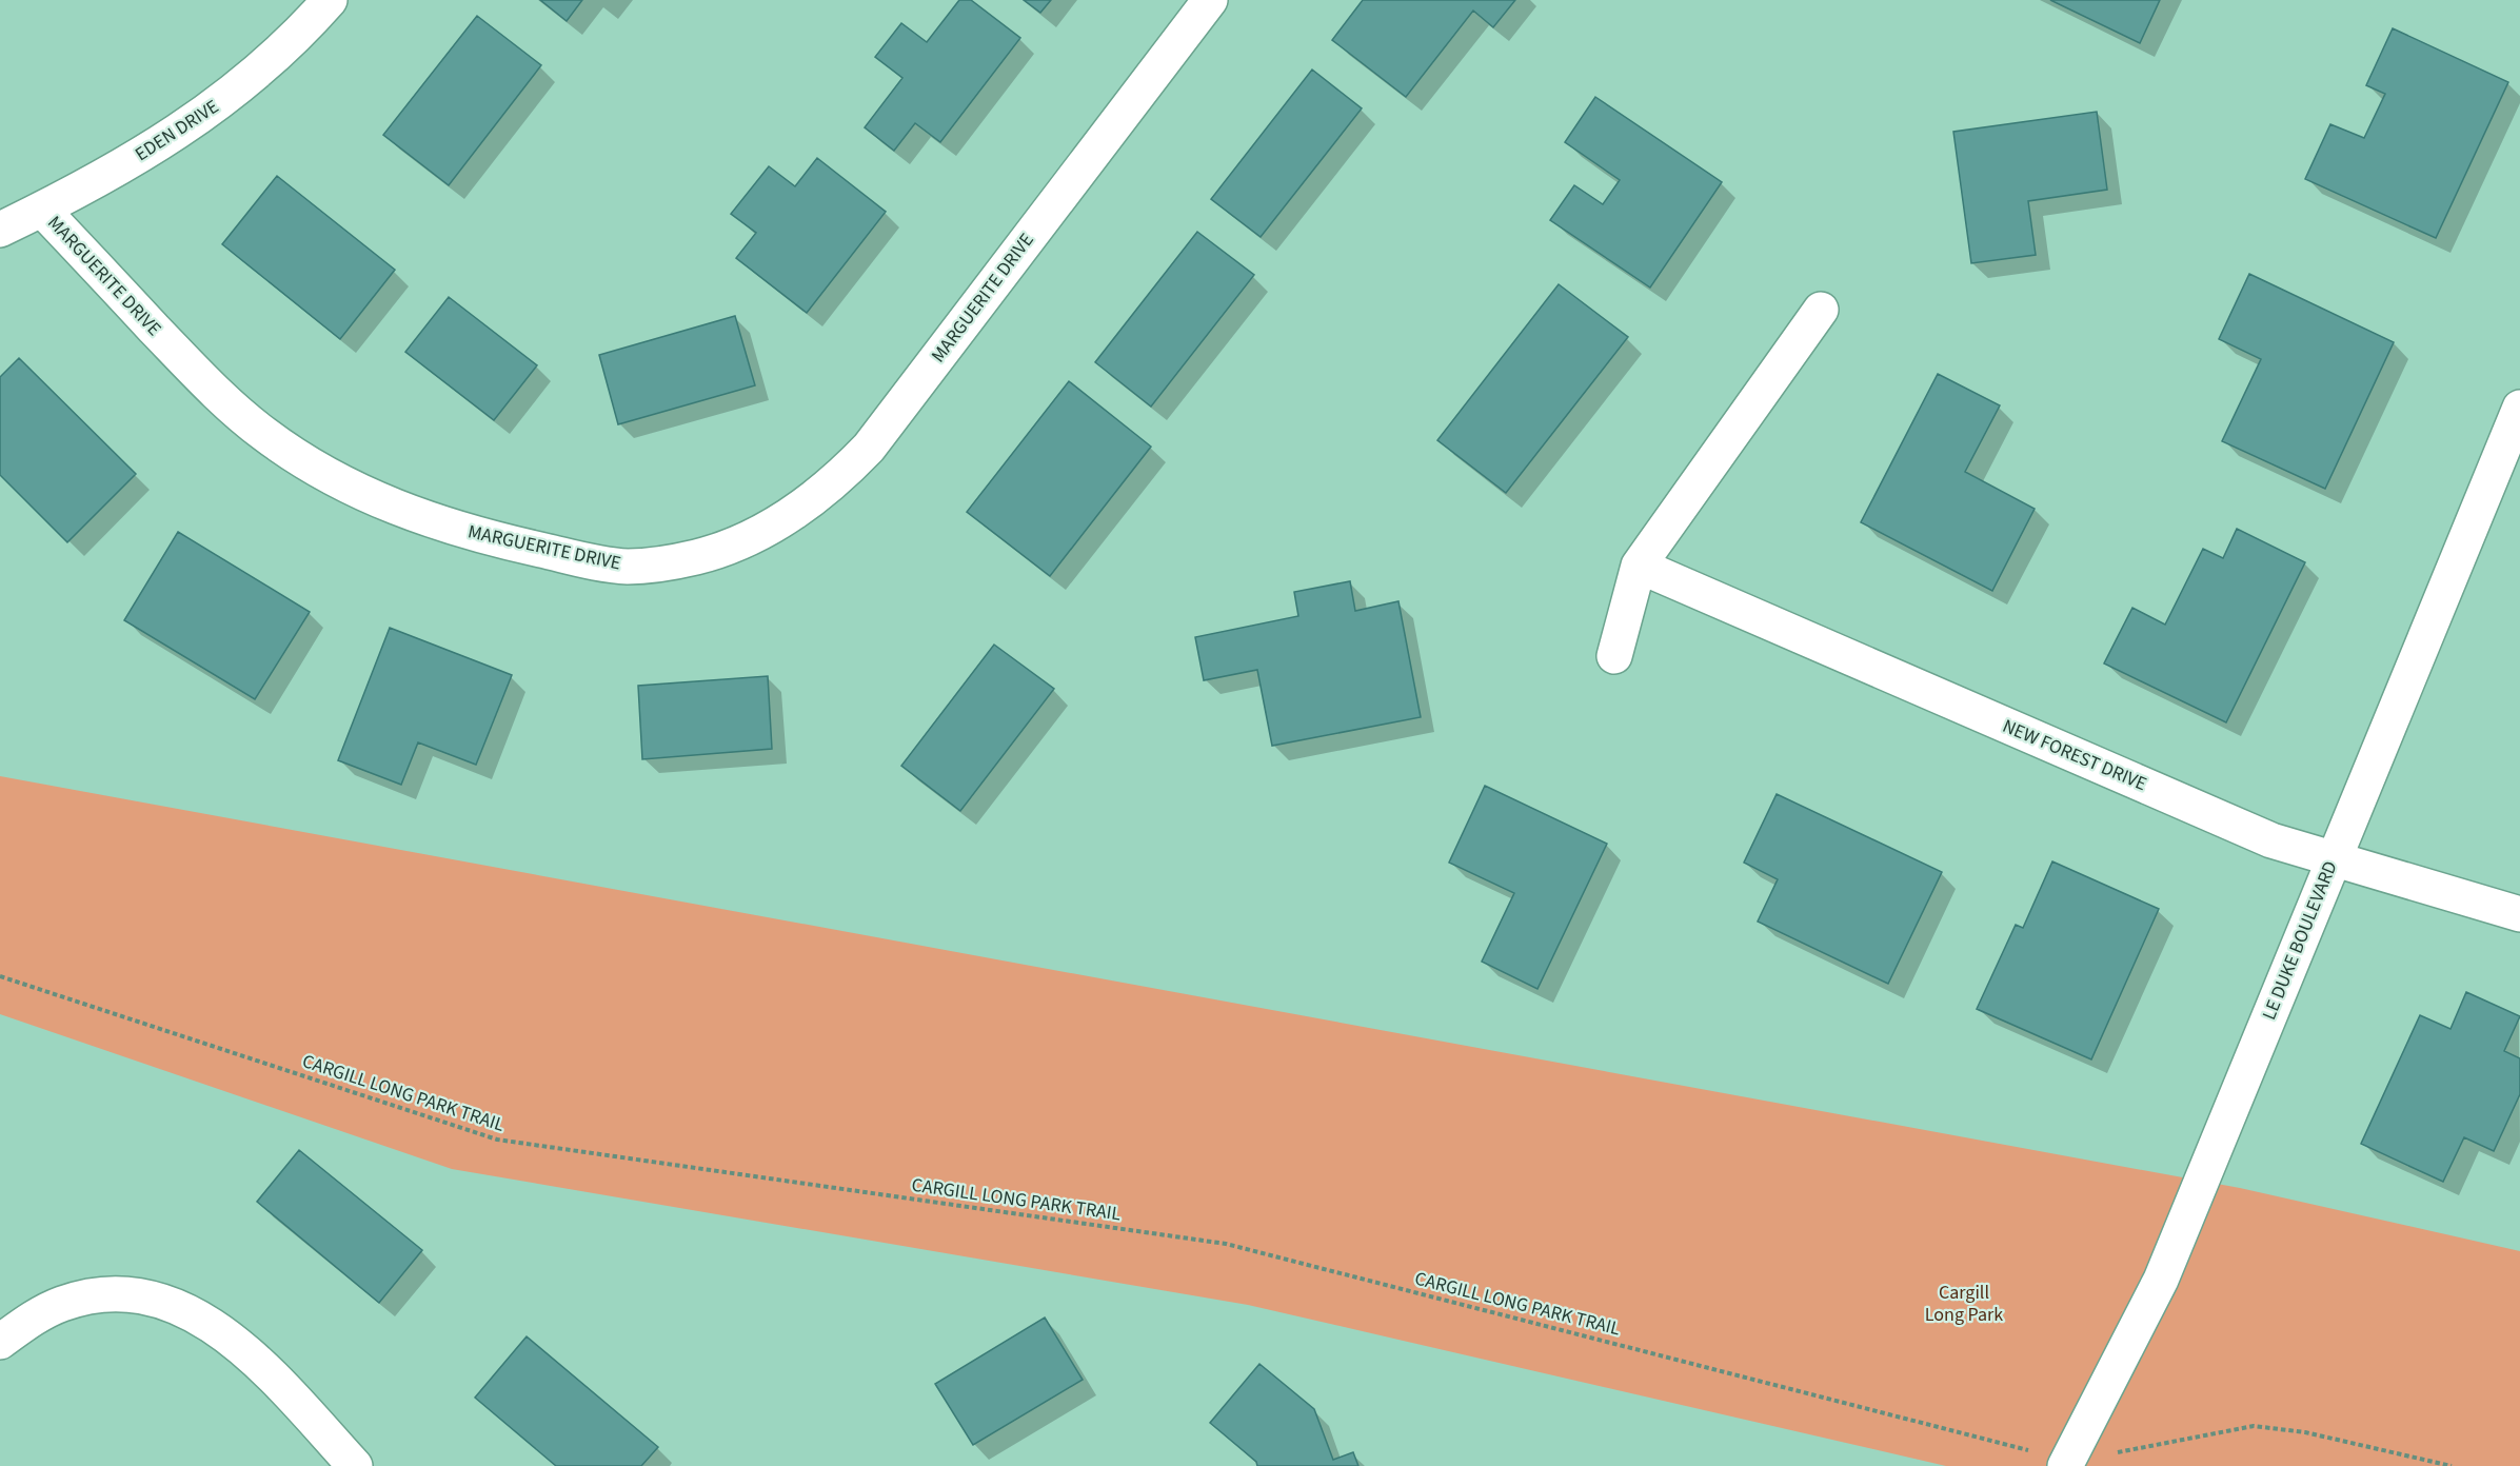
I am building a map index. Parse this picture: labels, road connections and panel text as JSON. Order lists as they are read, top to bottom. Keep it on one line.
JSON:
{"streets":{"street":["EDEN DRIVE","MARGUERITE DRIVE","NEW FOREST DRIVE","LE DUKE BOULEVARD"],"path":["CARGILL LONG PARK TRAIL"]},"crossings":[["EDEN DRIVE","MARGUERITE DRIVE"],["NEW FOREST DRIVE","LE DUKE BOULEVARD"]],"parks":["Cargill Long Park"]}
